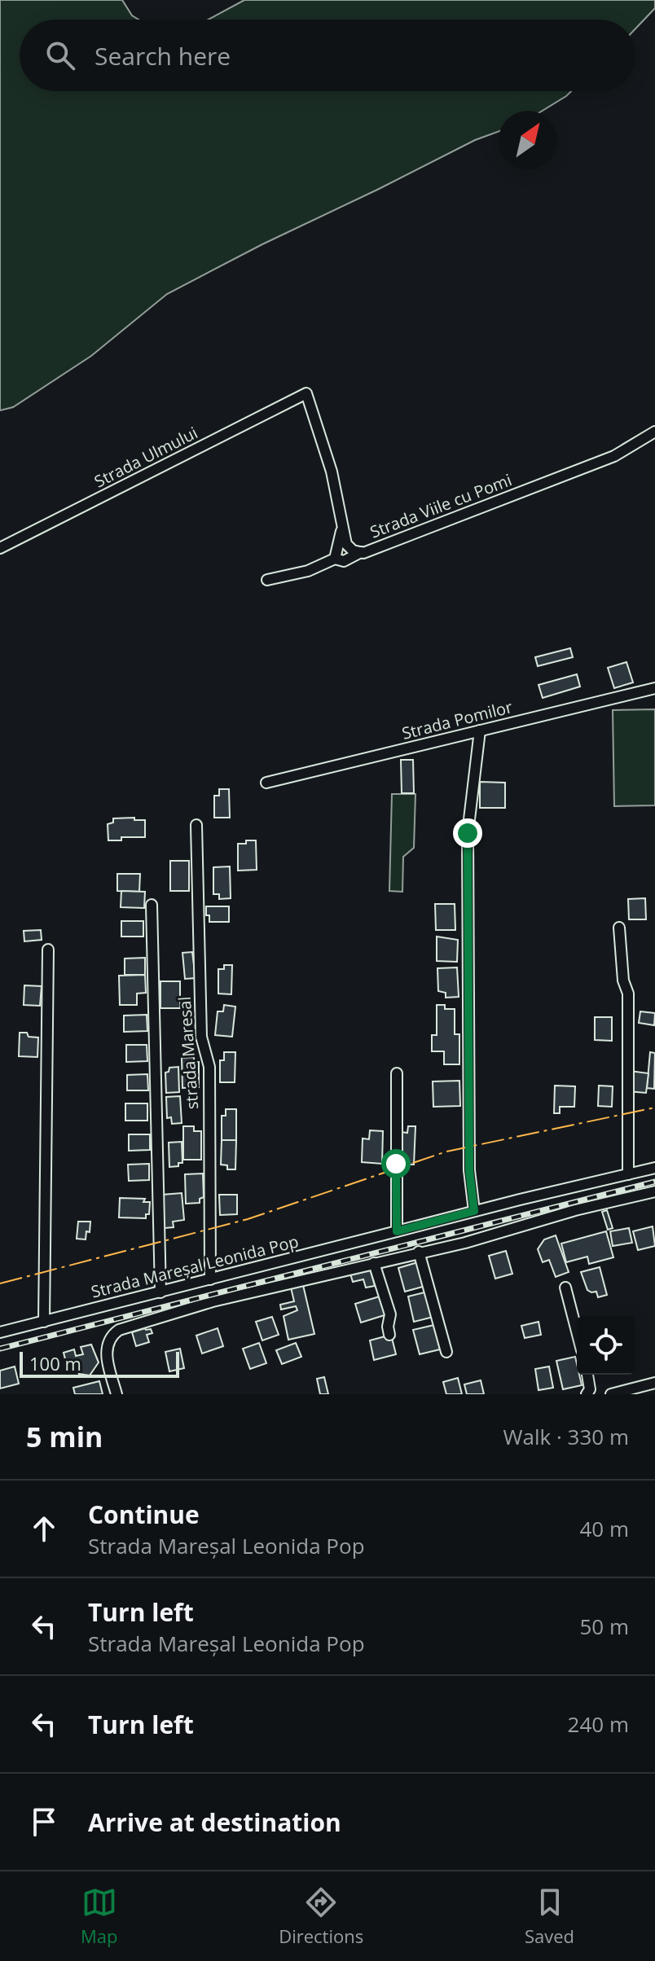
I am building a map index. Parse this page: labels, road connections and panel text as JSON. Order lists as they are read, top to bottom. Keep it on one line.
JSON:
{"streets":{"street":["Strada Ulmului","Strada Viile cu Pomi","Strada Pomilor","strada Maresal","Strada Mareșal Leonida Pop"]},"crossings":[["Strada Ulmului","Strada Viile cu Pomi"],["strada Maresal","Strada Mareșal Leonida Pop"]],"scale_bar":"100 m","north":"top right","page":{"search":"Search here","scale":"100 m","heading":["5 min","Walk · 330 m"],"list":[["Continue","Strada Mareșal Leonida Pop","40 m"],["Turn left","Strada Mareșal Leonida Pop","50 m"],["Turn left","240 m"],"Arrive at destination"],"nav":["Map","Directions","Saved"]}}
